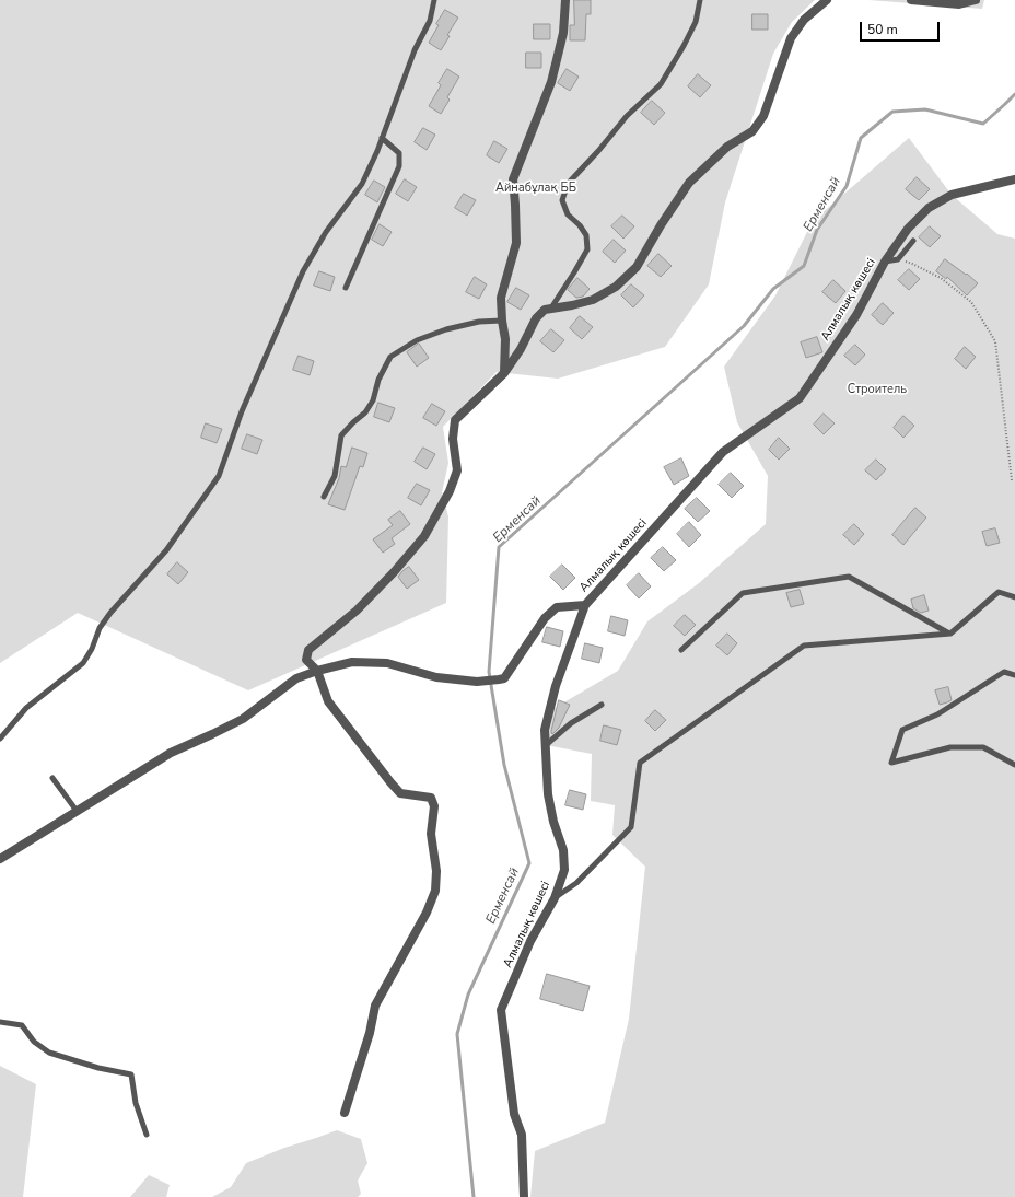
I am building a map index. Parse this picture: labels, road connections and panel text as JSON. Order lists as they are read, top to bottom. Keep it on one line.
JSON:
{"streets":{"street":["Алмалық көшесі"]},"water":["Ерменсай"],"parks":["Айнабұлақ ББ","Строитель"],"scale_bar":"50 m"}
